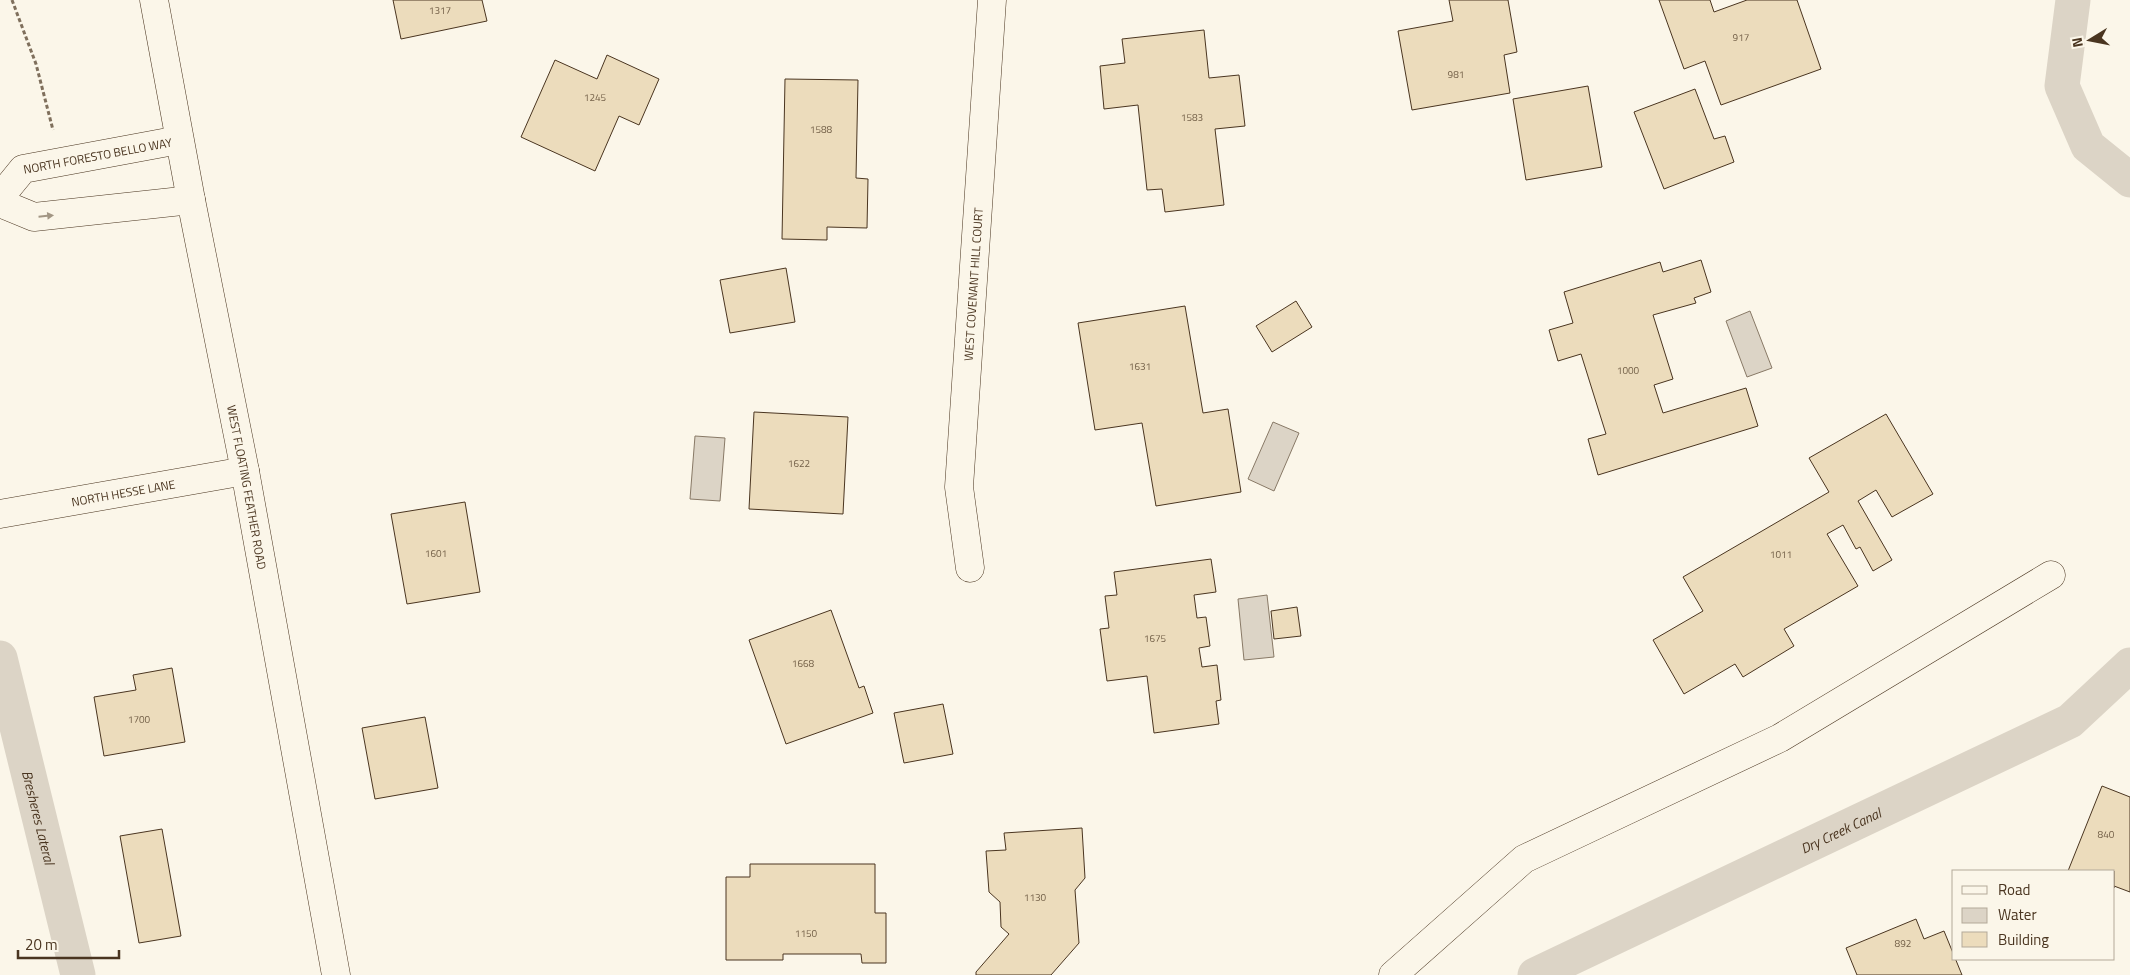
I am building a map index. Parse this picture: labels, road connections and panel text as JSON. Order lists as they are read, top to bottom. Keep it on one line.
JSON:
{"streets":{"street":["NORTH FORESTO BELLO WAY","WEST COVENANT HILL COURT","WEST FLOATING FEATHER ROAD","NORTH HESSE LANE"]},"crossings":[["NORTH FORESTO BELLO WAY","WEST FLOATING FEATHER ROAD"],["WEST FLOATING FEATHER ROAD","NORTH HESSE LANE"]],"water":["Bresheres Lateral","Dry Creek Canal"],"house_numbers":["1317","917","981","1245","1583","1588","1631","1000","1622","1601","1011","1675","1668","1700","840","1130","1150","892"],"legend":["Road","Water","Building"],"scale_bar":"20 m","north":"left"}
